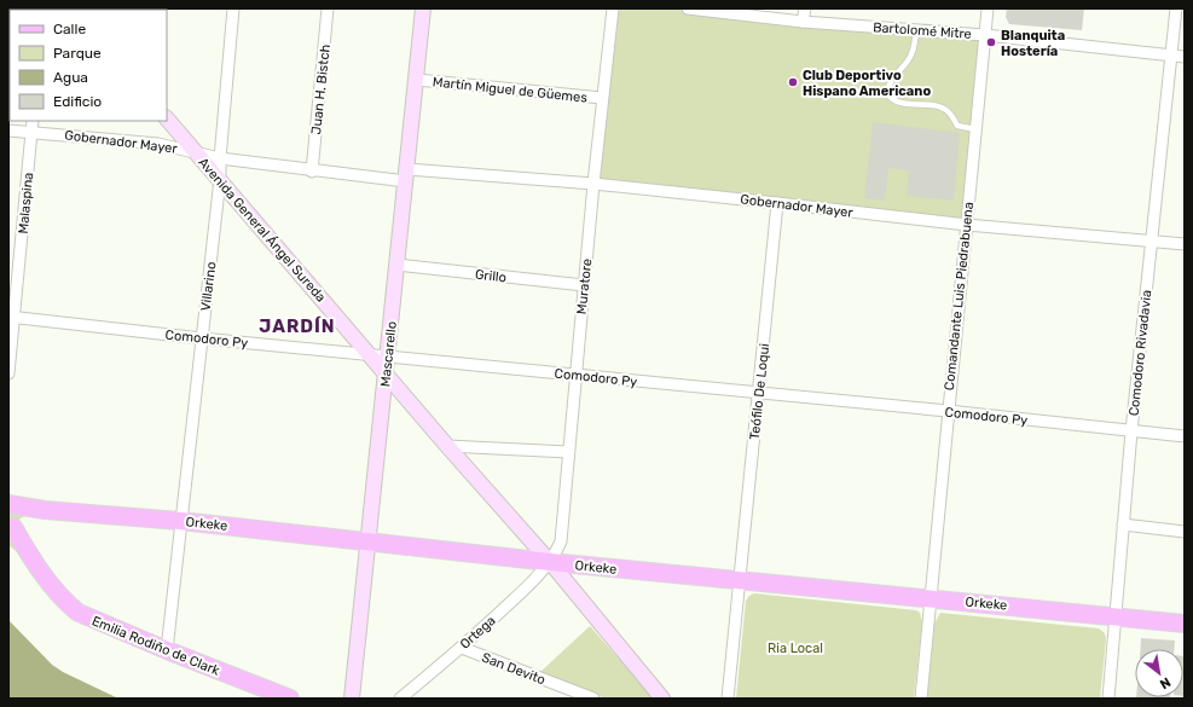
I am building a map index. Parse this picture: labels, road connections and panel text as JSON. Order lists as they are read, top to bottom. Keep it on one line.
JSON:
{"streets":{"main road":["Avenida General Ángel Sureda","Mascarello","Orkeke","Emilia Rodiño de Clark"],"street":["Bartolomé Mitre","Juan H. Bistch","Martín Miguel de Güemes","Gobernador Mayer","Malaspina","Grillo","Villarino","Muratore","Comandante Luis Piedrabuena","Comodoro Py","Comodoro Rivadavia","Teófilo De Loqui","Ortega","San Devito"]},"crossings":[["Bartolomé Mitre","Comandante Luis Piedrabuena"],["Bartolomé Mitre","Comodoro Rivadavia"],["Juan H. Bistch","Gobernador Mayer"],["Martín Miguel de Güemes","Muratore"],["Martín Miguel de Güemes","Mascarello"],["Gobernador Mayer","Malaspina"],["Gobernador Mayer","Avenida General Ángel Sureda"],["Gobernador Mayer","Villarino"],["Gobernador Mayer","Muratore"],["Gobernador Mayer","Comandante Luis Piedrabuena"],["Gobernador Mayer","Comodoro Rivadavia"],["Gobernador Mayer","Mascarello"],["Gobernador Mayer","Teófilo De Loqui"],["Malaspina","Comodoro Py"],["Avenida General Ángel Sureda","Villarino"],["Avenida General Ángel Sureda","Muratore"],["Avenida General Ángel Sureda","Comodoro Py"],["Avenida General Ángel Sureda","Mascarello"],["Avenida General Ángel Sureda","Orkeke"],["Avenida General Ángel Sureda","Ortega"],["Grillo","Muratore"],["Grillo","Mascarello"],["Villarino","Comodoro Py"],["Villarino","Orkeke"],["Villarino","Emilia Rodiño de Clark"],["Muratore","Comodoro Py"],["Muratore","Orkeke"],["Muratore","Ortega"],["Comandante Luis Piedrabuena","Comodoro Py"],["Comandante Luis Piedrabuena","Orkeke"],["Comodoro Py","Comodoro Rivadavia"],["Comodoro Py","Mascarello"],["Comodoro Py","Teófilo De Loqui"],["Comodoro Rivadavia","Orkeke"],["Mascarello","Orkeke"],["Teófilo De Loqui","Orkeke"],["Orkeke","Ortega"],["Ortega","San Devito"]],"districts":["JARDÍN"],"parks":["Ria Local"],"places":["Blanquita Hostería","Club Deportivo Hispano Americano"],"legend":["Calle","Parque","Agua","Edificio"],"north":"bottom right"}
